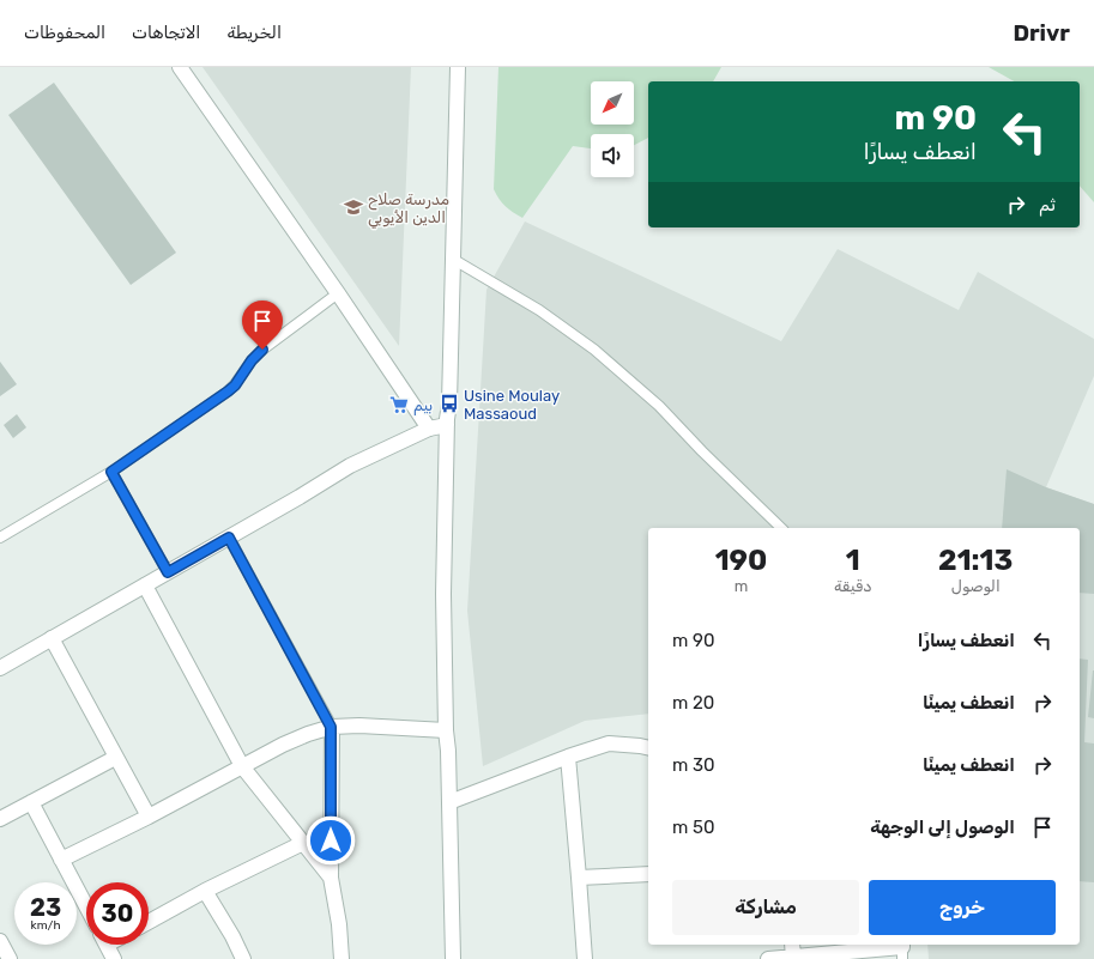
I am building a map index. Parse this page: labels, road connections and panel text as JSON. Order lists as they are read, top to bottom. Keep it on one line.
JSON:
{"places":{"school or university":["مدرسة صلاح الدين الأيوبي"],"bus stop":["Usine Moulay Massaoud"],"supermarket":["بيم"]},"north":"bottom left","page":{"header":"Drivr","nav":["الخريطة","الاتجاهات","المحفوظات"],"turn":["90 m","انعطف يسارًا"],"then":"ثم","eta":["21:13","الوصول","1","دقيقة","190","m"],"list":[{"name":"انعطف يسارًا","value":"90 m"},{"name":"انعطف يمينًا","value":"20 m"},{"name":"انعطف يمينًا","value":"30 m"},{"name":"الوصول إلى الوجهة","value":"50 m"}],"buttons":["خروج","مشاركة"],"speed":"23 km/h","limit":"30"}}
